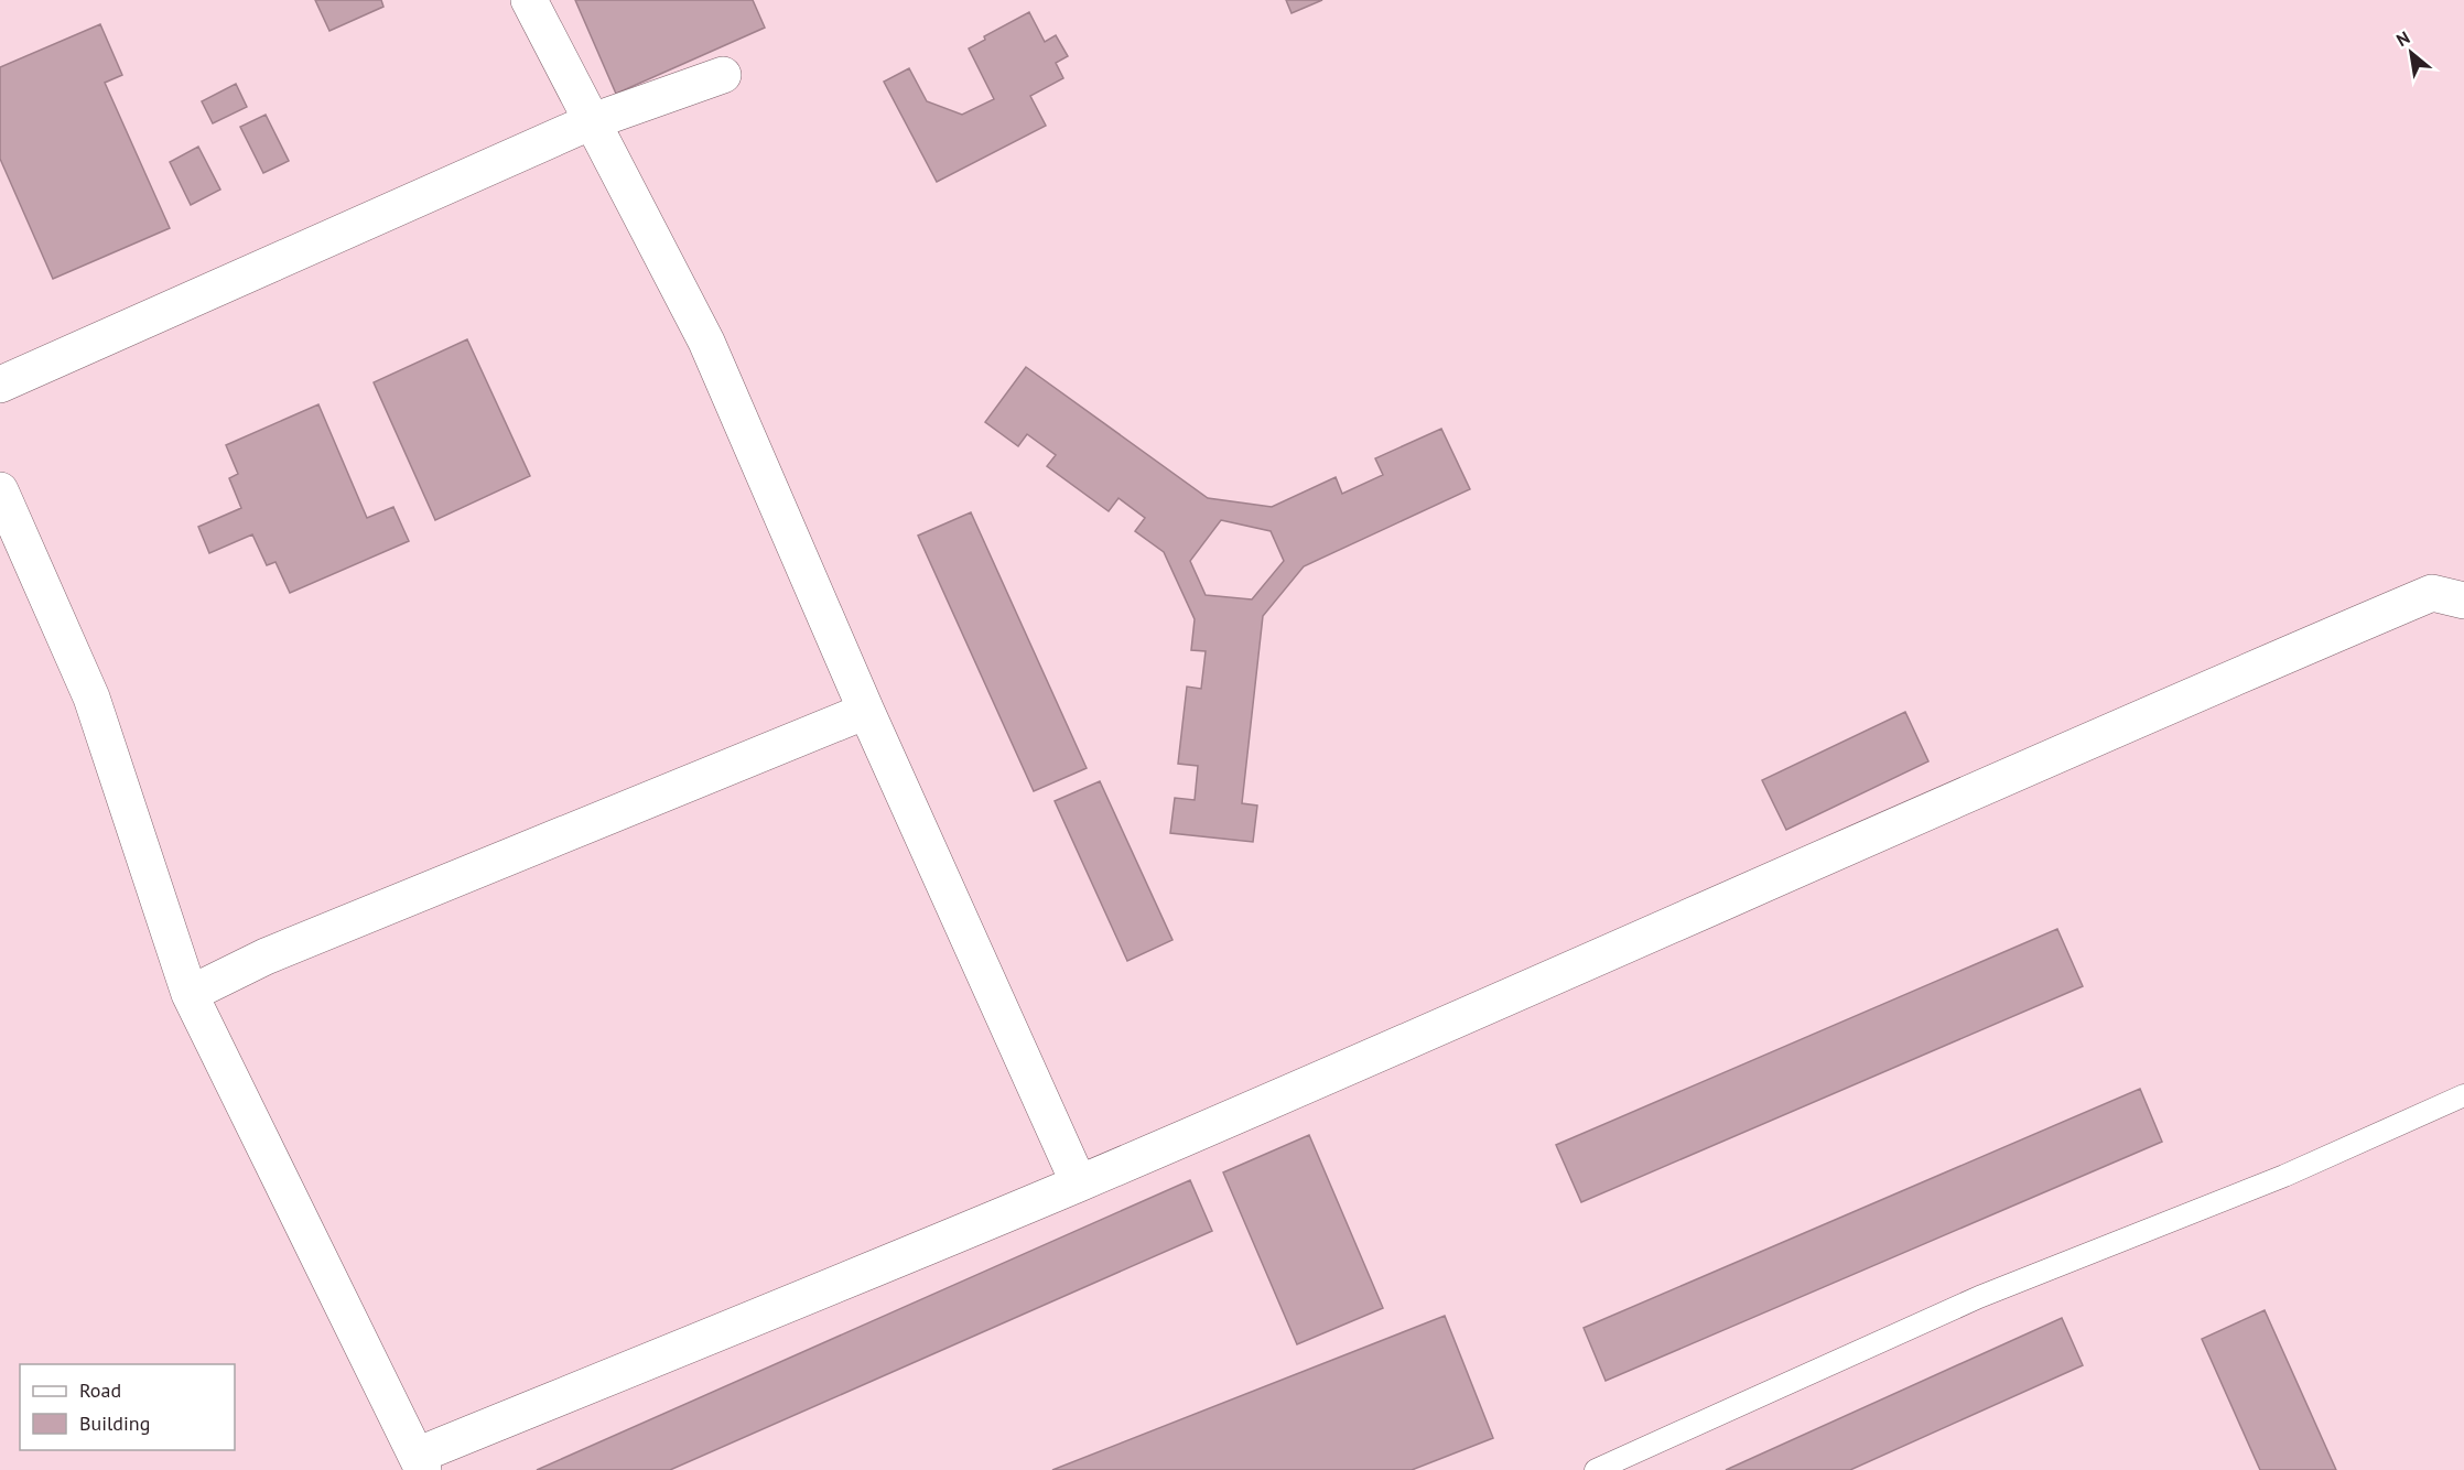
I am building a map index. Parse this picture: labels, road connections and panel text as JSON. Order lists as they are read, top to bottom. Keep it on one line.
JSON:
{"legend":["Road","Building"],"north":"top left"}
